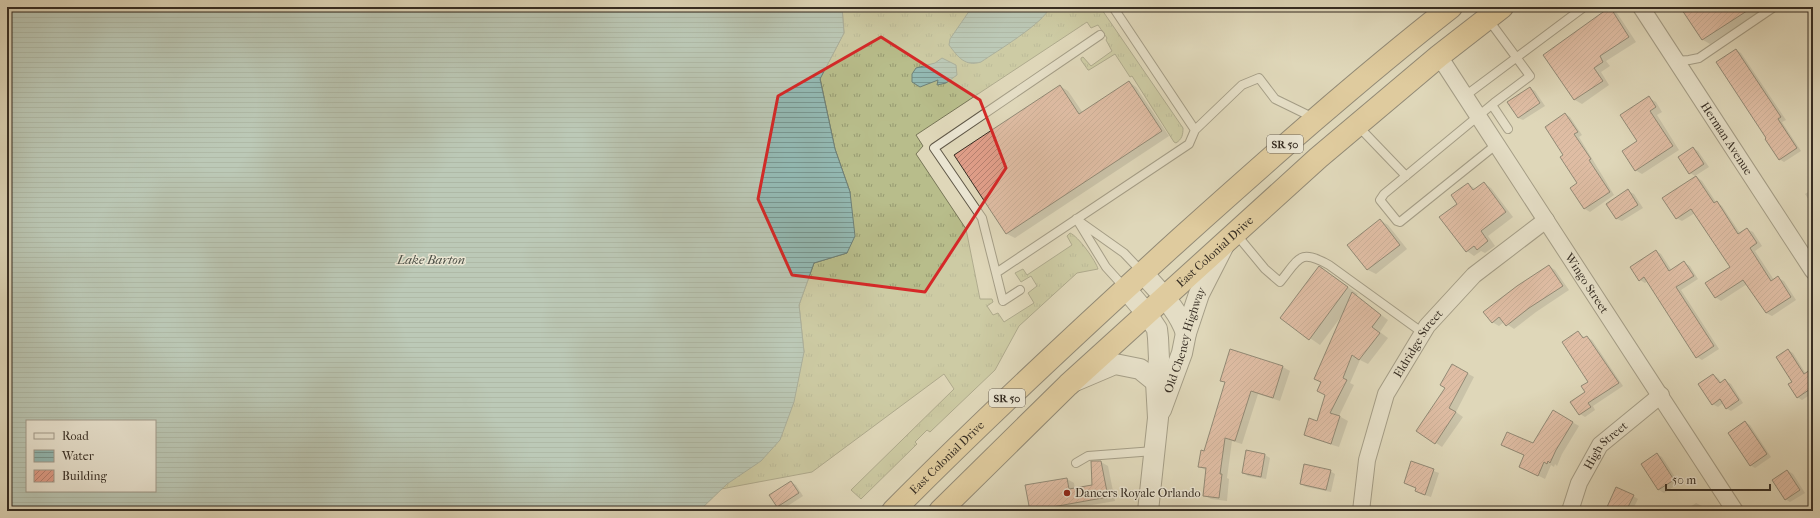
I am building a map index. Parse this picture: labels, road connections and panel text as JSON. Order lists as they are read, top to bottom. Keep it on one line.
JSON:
{"streets":{"highway":["SR 50","East Colonial Drive"],"street":["Herman Avenue","Wingo Street","Old Cheney Highway","Eldridge Street","High Street"]},"crossings":[["East Colonial Drive","Wingo Street"],["East Colonial Drive","Old Cheney Highway"],["Wingo Street","Eldridge Street"],["Wingo Street","High Street"]],"water":["Lake Barton"],"places":["Dancers Royale Orlando"],"legend":["Road","Water","Building"],"scale_bar":"50 m"}
